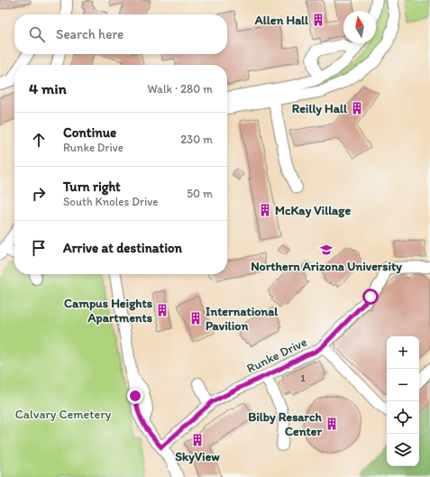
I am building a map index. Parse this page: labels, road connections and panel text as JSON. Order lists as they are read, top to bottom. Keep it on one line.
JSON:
{"streets":{"street":["Runke Drive"]},"parks":["Calvary Cemetery"],"places":{"building":["Allen Hall","Reilly Hall","McKay Village","Campus Heights Apartments","International Pavilion","Bilby Resarch Center","SkyView"],"school or university":["Northern Arizona University"]},"house_numbers":["1"],"north":"top","page":{"search":"Search here","heading":["4 min","Walk · 280 m"],"list":[["Continue","Runke Drive","230 m"],["Turn right","South Knoles Drive","50 m"],"Arrive at destination"],"map_buttons":["+","−"]}}
